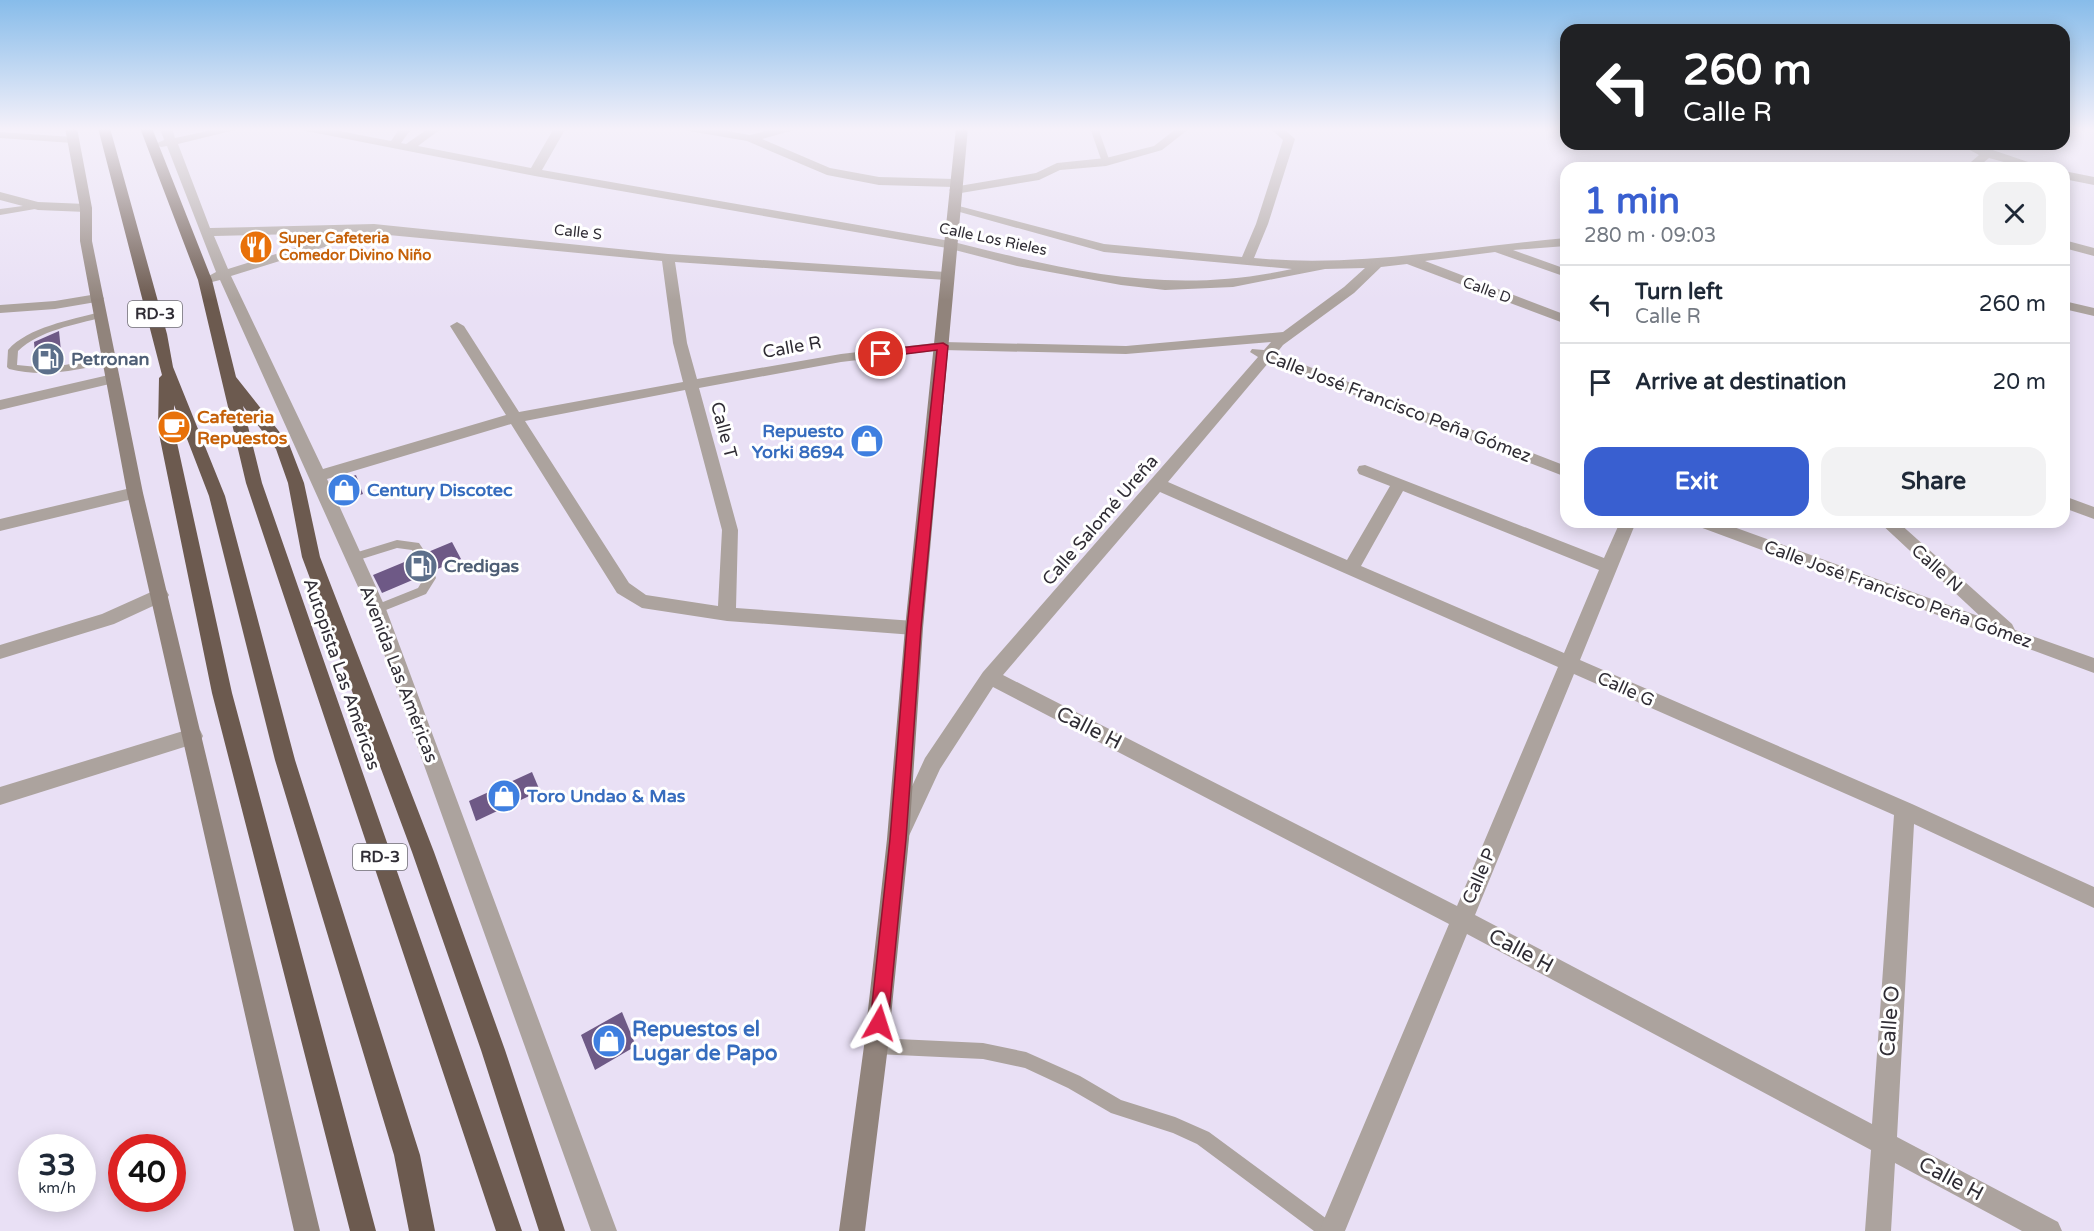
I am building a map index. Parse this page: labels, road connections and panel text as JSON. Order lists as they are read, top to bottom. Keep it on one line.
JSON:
{"streets":{"highway":["RD-3","Autopista Las Américas"],"street":["Calle S","Calle Los Rieles","Calle D","Calle R","Calle José Francisco Peña Gómez","Calle T","Calle Salomé Ureña","Calle N","Avenida Las Américas","Calle G","Calle H","Calle P","Calle O"]},"crossings":[["Calle S","Calle T"],["Calle S","Avenida Las Américas"],["Calle R","Calle José Francisco Peña Gómez"],["Calle R","Calle T"],["Calle R","Calle Salomé Ureña"],["Calle R","Avenida Las Américas"],["Calle José Francisco Peña Gómez","Calle Salomé Ureña"],["Calle José Francisco Peña Gómez","Calle N"],["Calle Salomé Ureña","Calle G"],["Calle Salomé Ureña","Calle H"],["Autopista Las Américas","Avenida Las Américas"],["Calle G","Calle P"],["Calle G","Calle O"],["Calle H","Calle P"],["Calle H","Calle O"]],"places":{"restaurant":["Super Cafeteria Comedor Divino Niño"],"fuel station":["Petronan","Credigas"],"cafe":["Cafeteria Repuestos"],"shop":["Repuesto Yorki 8694","Century Discotec","Toro Undao & Mas","Repuestos el Lugar de Papo"]},"page":{"turn":["260 m","Calle R"],"heading":["1 min","280 m · 09:03"],"list":[{"name":"Turn left","note":"Calle R","value":"260 m"},{"name":"Arrive at destination","value":"20 m"}],"buttons":["Exit","Share"],"speed":"33 km/h","limit":"40"}}
